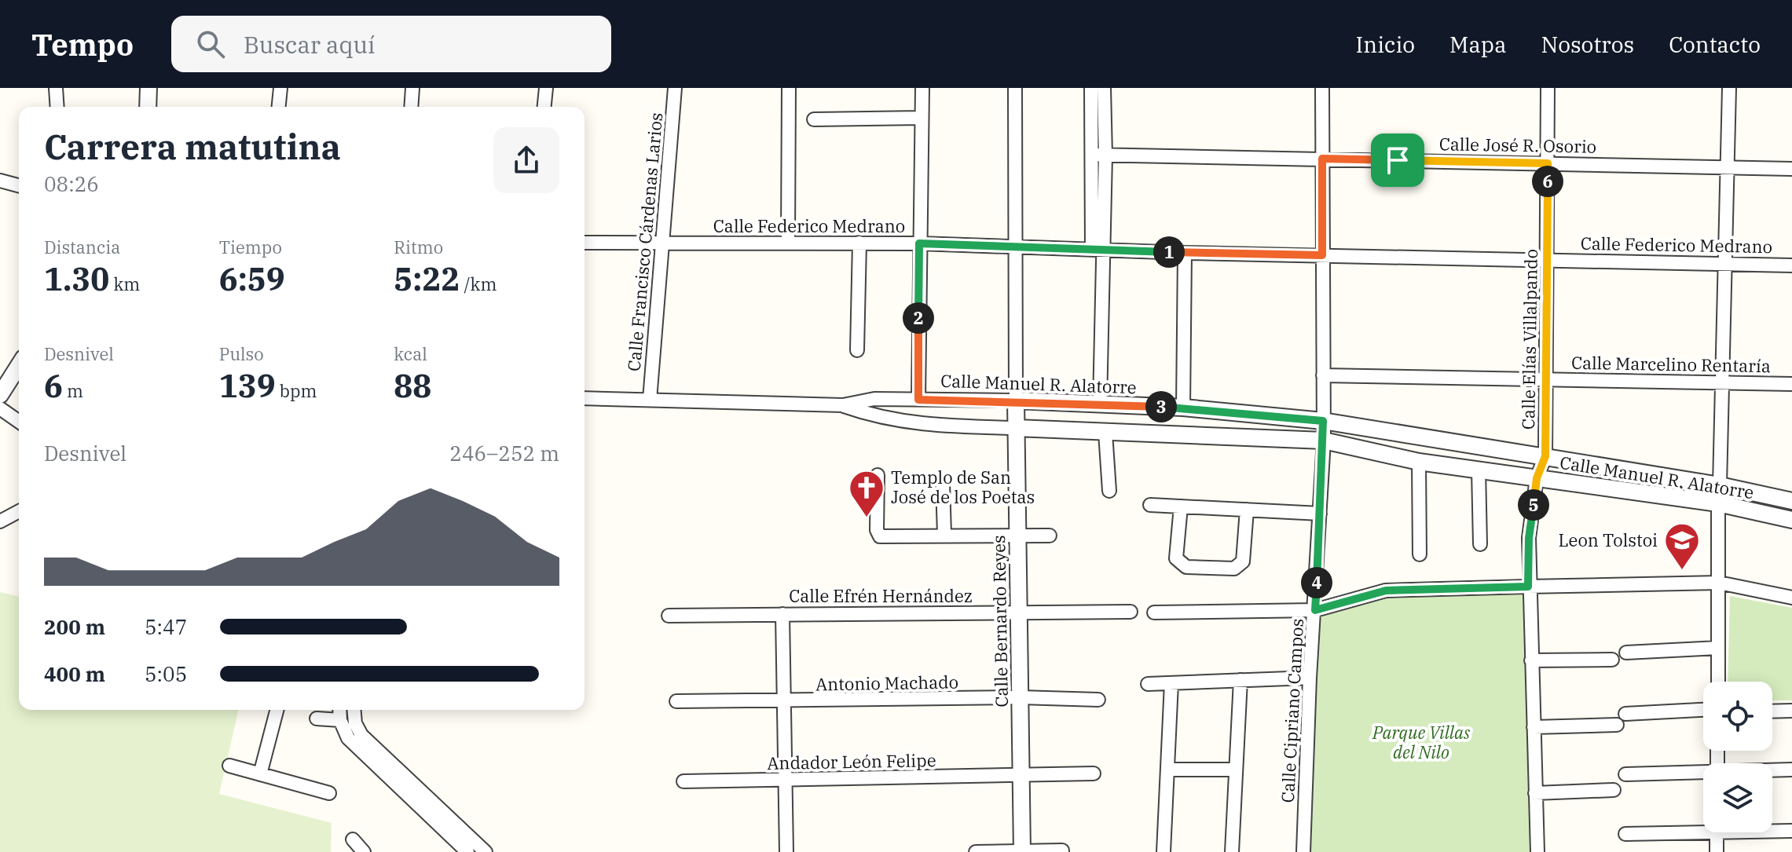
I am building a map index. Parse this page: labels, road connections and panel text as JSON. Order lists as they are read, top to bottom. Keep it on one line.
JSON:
{"streets":{"street":["Calle José R. Osorio","Calle Federico Medrano","Calle Francisco Cárdenas Larios","Calle Elías Villalpando","Calle Marcelino Rentaría","Calle Manuel R. Alatorre","Calle Efrén Hernández","Calle Bernardo Reyes","Antonio Machado","Calle Cipriano Campos","Andador León Felipe"]},"crossings":[["Calle José R. Osorio","Calle Elías Villalpando"],["Calle José R. Osorio","Calle Cipriano Campos"],["Calle Federico Medrano","Calle Francisco Cárdenas Larios"],["Calle Federico Medrano","Calle Elías Villalpando"],["Calle Federico Medrano","Calle Bernardo Reyes"],["Calle Federico Medrano","Calle Cipriano Campos"],["Calle Francisco Cárdenas Larios","Calle Manuel R. Alatorre"],["Calle Elías Villalpando","Calle Marcelino Rentaría"],["Calle Elías Villalpando","Calle Manuel R. Alatorre"],["Calle Marcelino Rentaría","Calle Cipriano Campos"],["Calle Manuel R. Alatorre","Calle Bernardo Reyes"],["Calle Manuel R. Alatorre","Calle Cipriano Campos"],["Calle Efrén Hernández","Calle Bernardo Reyes"],["Calle Bernardo Reyes","Antonio Machado"],["Calle Bernardo Reyes","Andador León Felipe"]],"parks":["Parque Villas del Nilo"],"places":{"church":["Templo de San José de los Poetas"],"school or university":["Leon Tolstoi"]},"page":{"header":"Tempo","search":"Buscar aquí","nav":["Inicio","Mapa","Nosotros","Contacto"],"heading":["Carrera matutina","08:26"],"pins":["6","1","2","3","5","4"],"stats":[["Distancia","1.30 km"],["Tiempo","6:59"],["Ritmo","5:22 /km"],["Desnivel","6 m"],["Pulso","139 bpm"],["kcal","88"]],"chart":["Desnivel","246–252 m"],"list":[{"name":"200 m","note":"5:47"},{"name":"400 m","note":"5:05"}]}}
